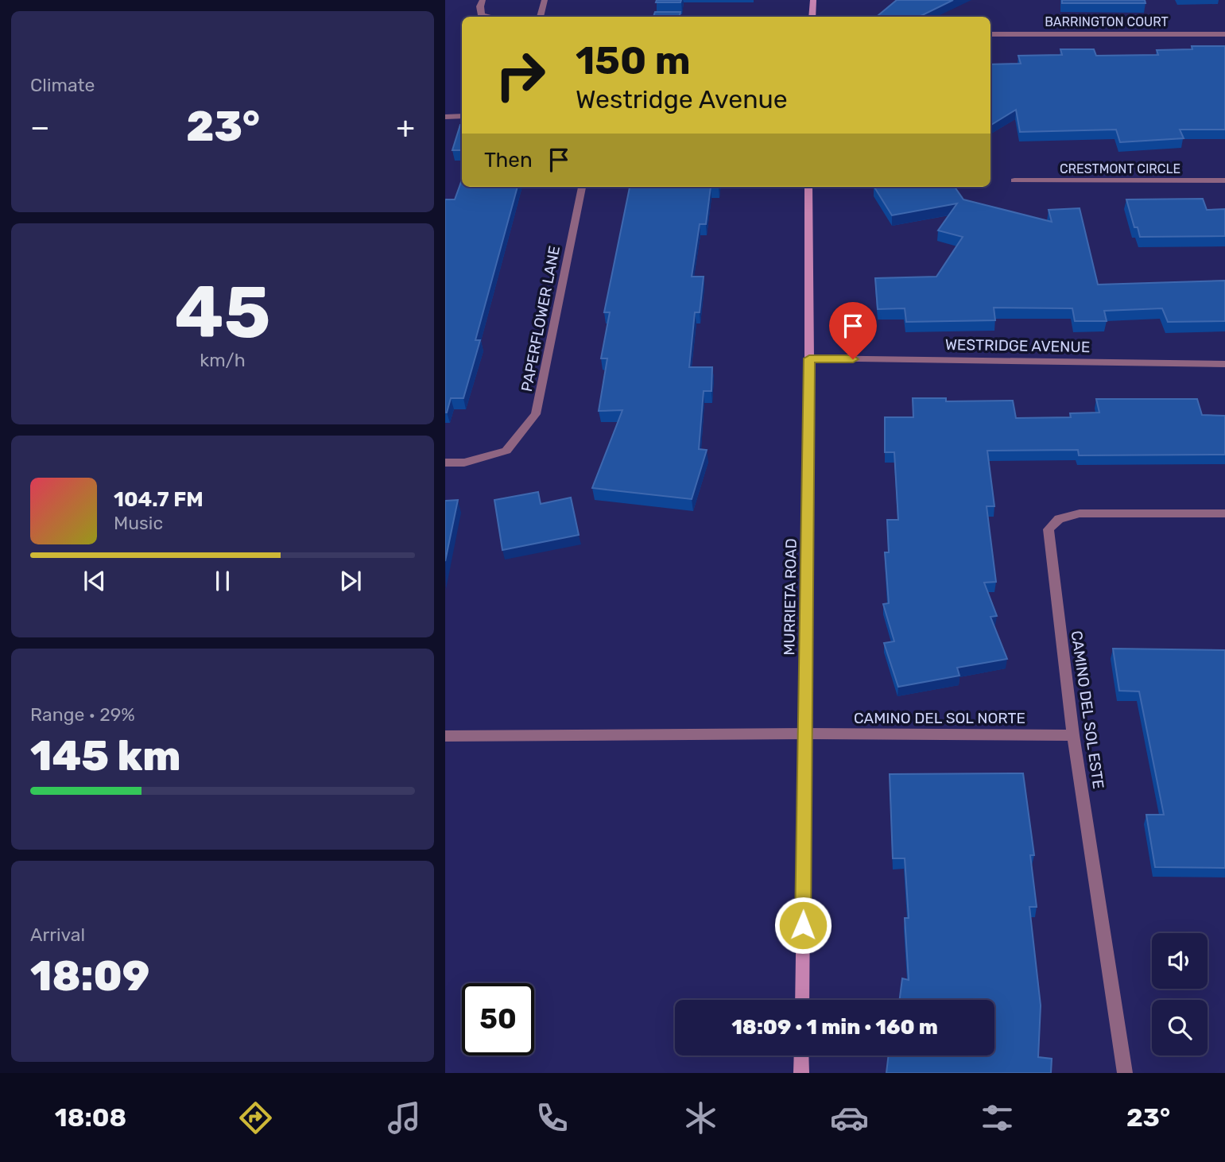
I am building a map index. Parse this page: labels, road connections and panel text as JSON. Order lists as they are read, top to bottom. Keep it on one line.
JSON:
{"streets":{"main road":["MURRIETA ROAD"],"street":["BARRINGTON COURT","CRESTMONT CIRCLE","PAPERFLOWER LANE","WESTRIDGE AVENUE","CAMINO DEL SOL ESTE","CAMINO DEL SOL NORTE"]},"crossings":[["WESTRIDGE AVENUE","MURRIETA ROAD"],["MURRIETA ROAD","CAMINO DEL SOL NORTE"],["CAMINO DEL SOL ESTE","CAMINO DEL SOL NORTE"]],"page":{"tile":["Climate",["45","km/h"],["Range · 29%","145 km"],["Arrival","18:09"]],"turn":["150 m","Westridge Avenue"],"heat":["−","23°","+"],"then":"Then","song":["104.7 FM","Music"],"limit":"50","trip":"18:09 · 1 min · 160 m","tabs":["18:08","23°"]}}
